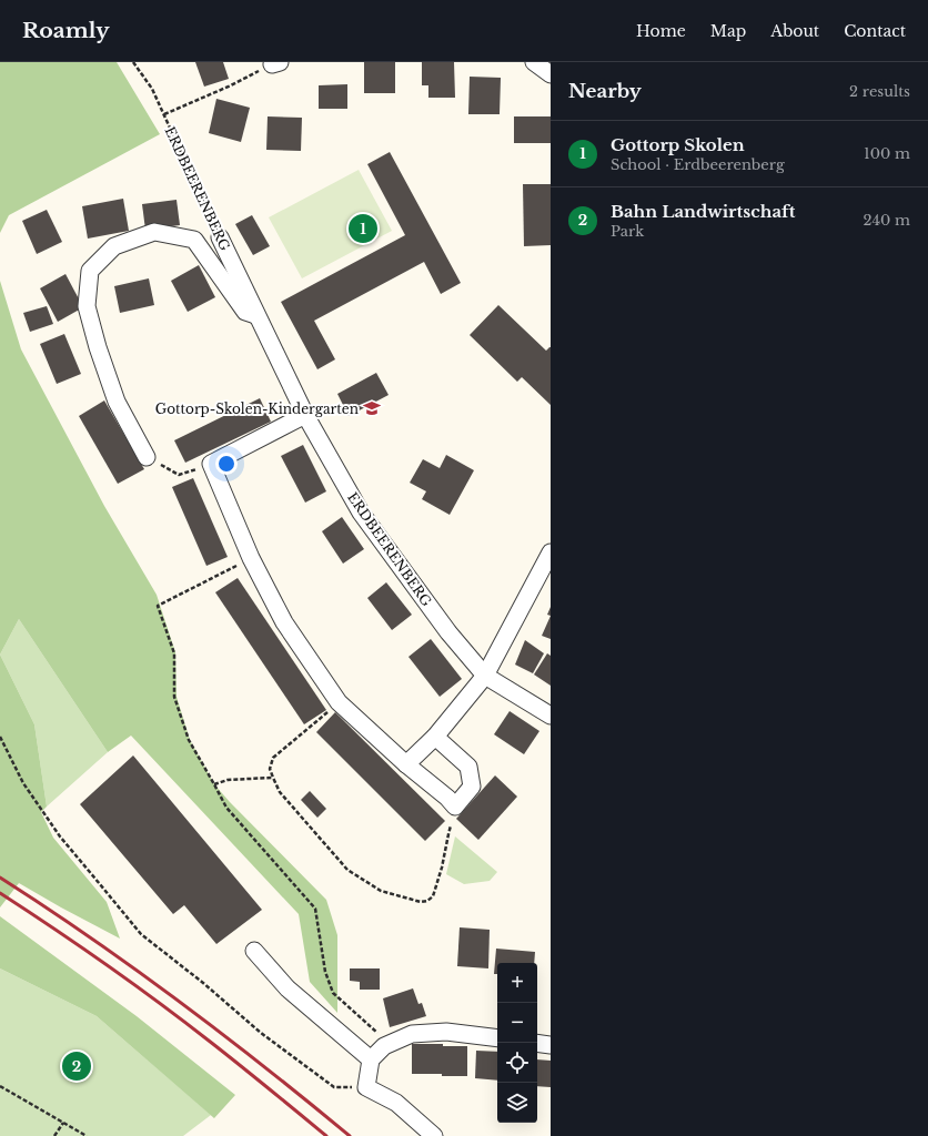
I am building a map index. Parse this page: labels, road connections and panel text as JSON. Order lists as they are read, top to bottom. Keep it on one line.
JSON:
{"streets":{"street":["ERDBEERENBERG"]},"places":{"school or university":["Gottorp-Skolen-Kindergarten"]},"page":{"header":"Roamly","nav":["Home","Map","About","Contact"],"heading":["Nearby","2 results"],"list":[{"mark":"1","name":"Gottorp Skolen","note":"School · Erdbeerenberg","value":"100 m"},{"mark":"2","name":"Bahn Landwirtschaft","note":"Park","value":"240 m"}],"pins":["1","2"],"map_buttons":["+","−"]}}
